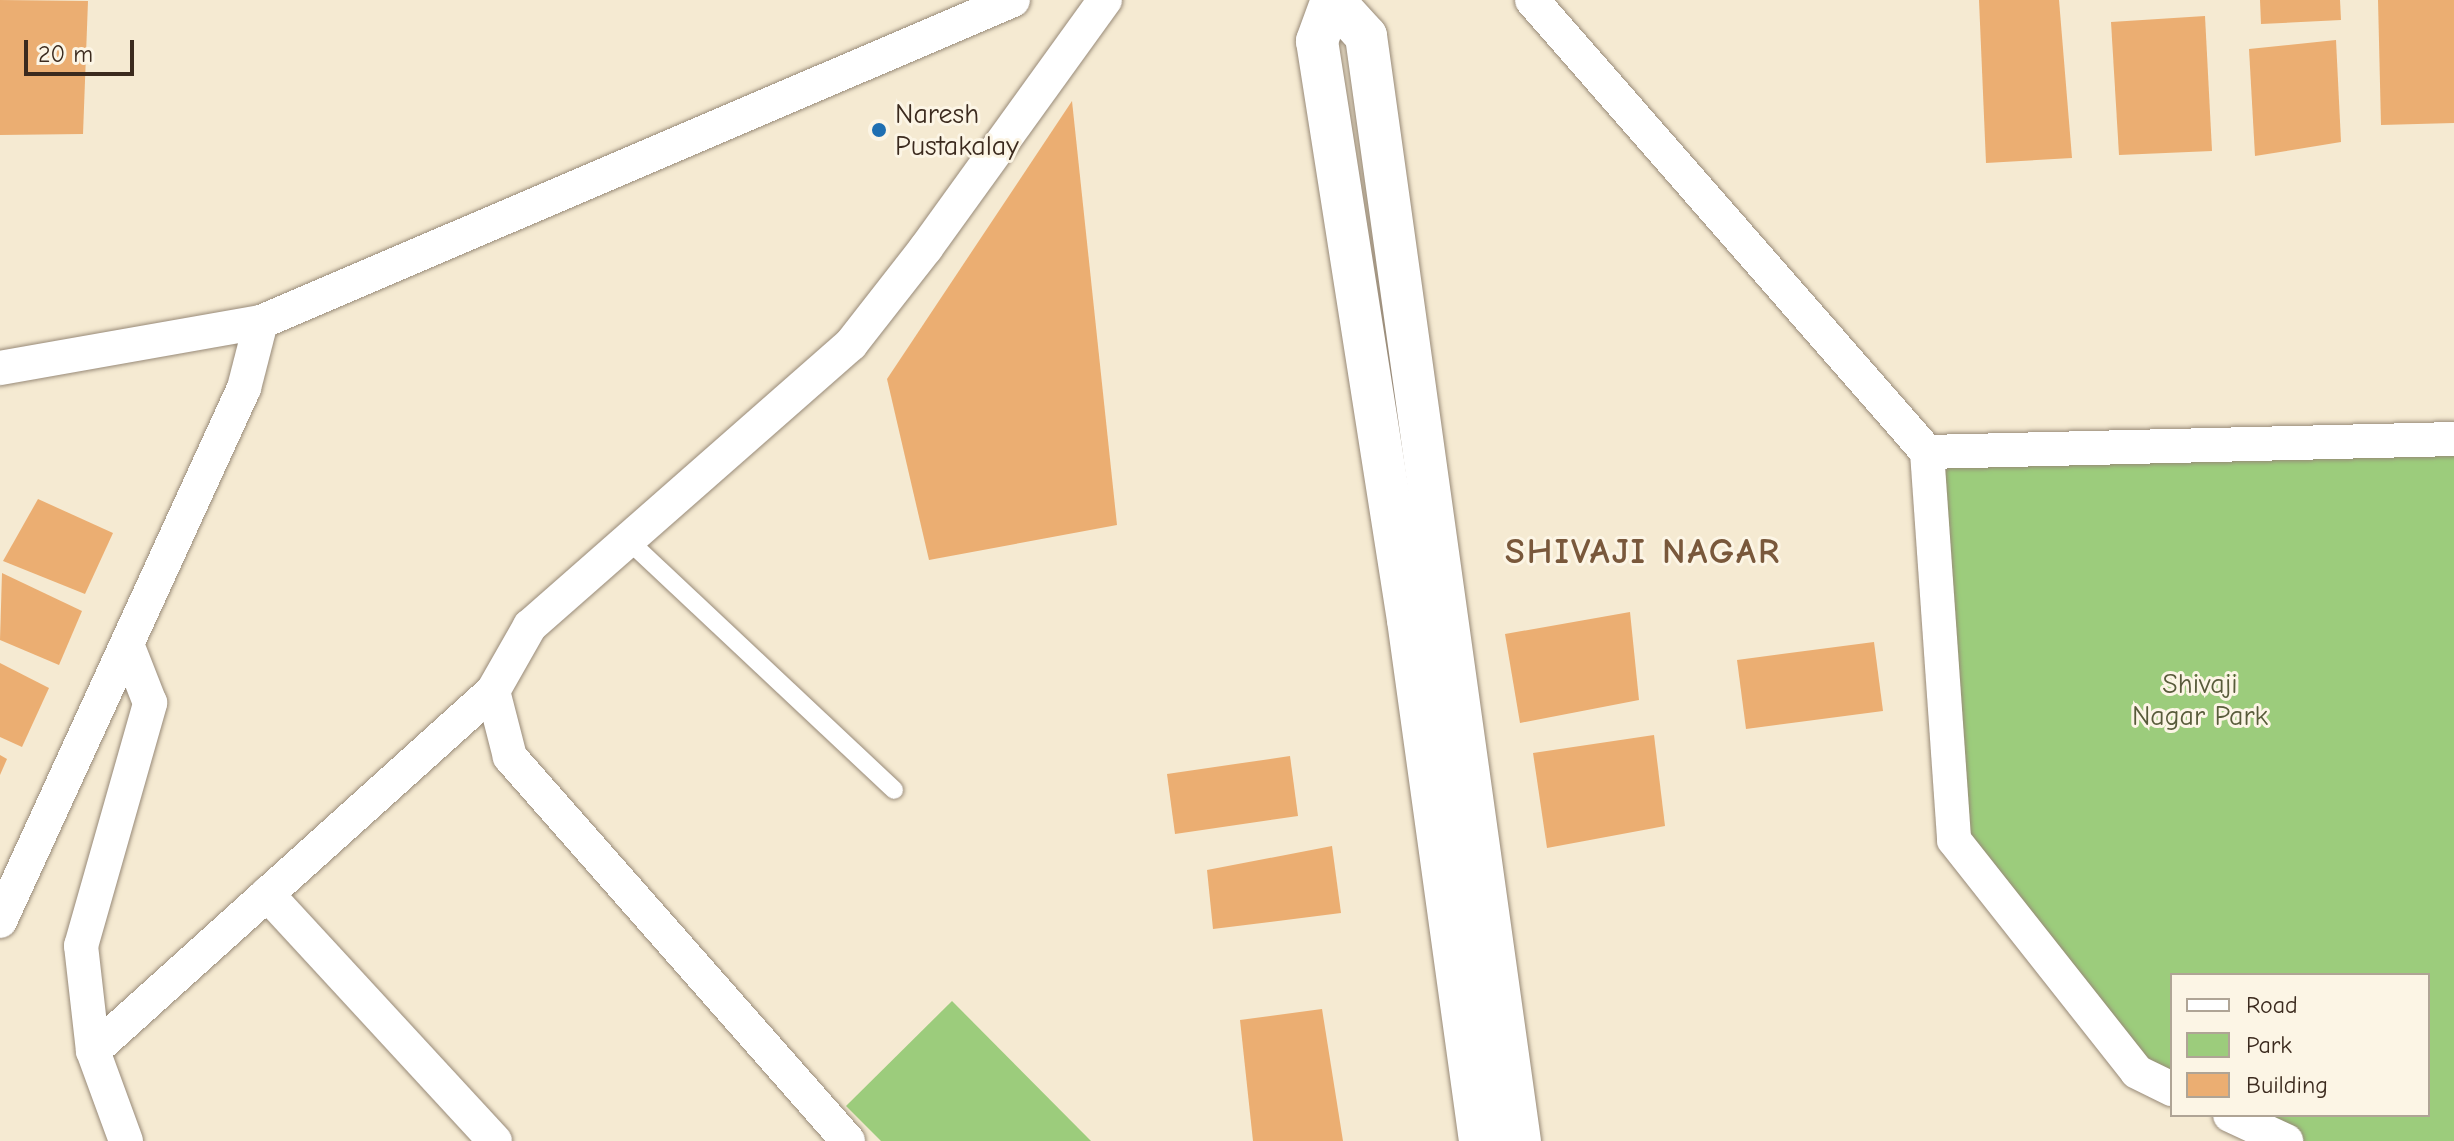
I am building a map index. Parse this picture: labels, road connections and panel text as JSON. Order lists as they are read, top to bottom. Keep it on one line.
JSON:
{"districts":["SHIVAJI NAGAR"],"parks":["Shivaji Nagar Park"],"places":["Naresh Pustakalay"],"legend":["Road","Park","Building"],"scale_bar":"20 m"}
